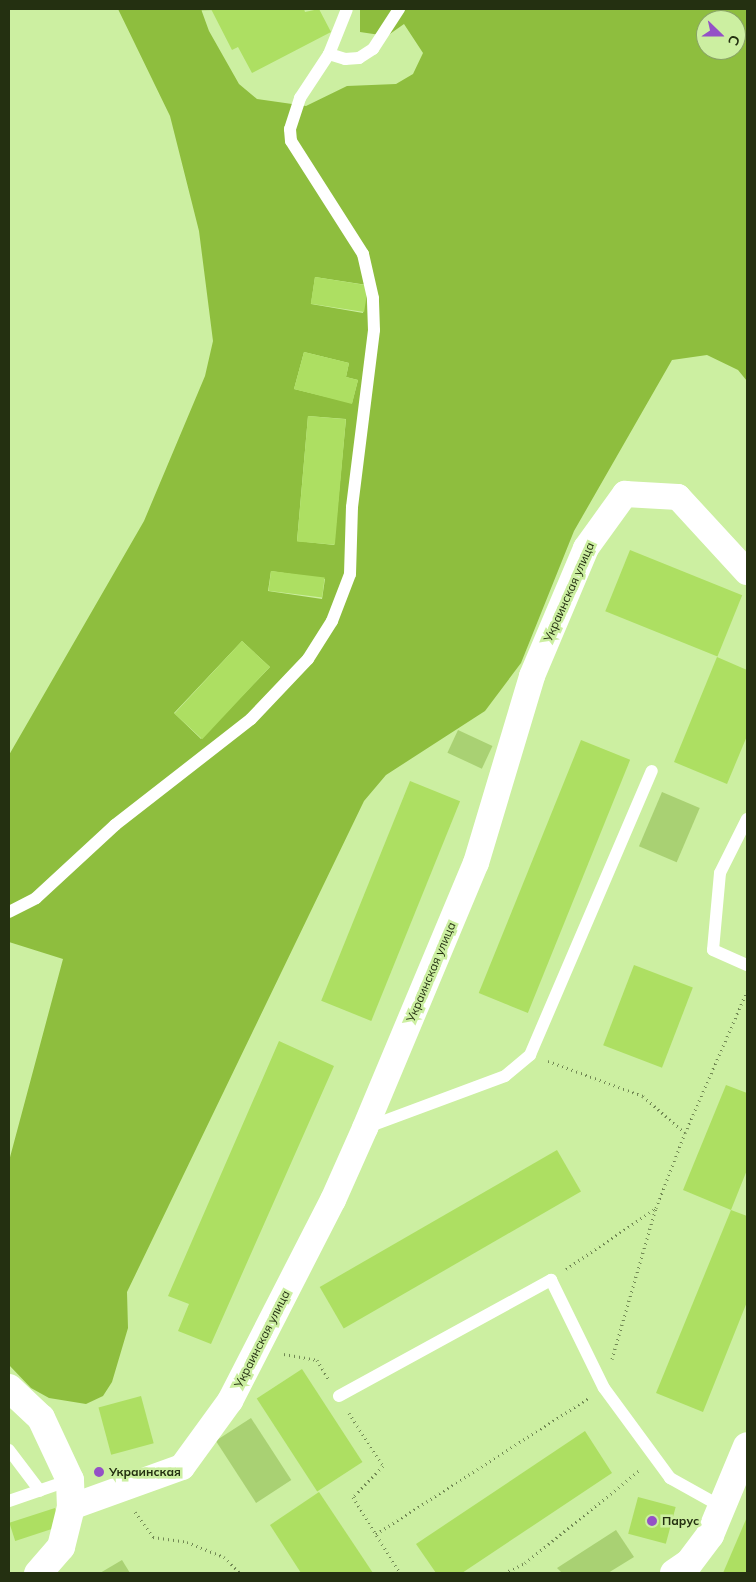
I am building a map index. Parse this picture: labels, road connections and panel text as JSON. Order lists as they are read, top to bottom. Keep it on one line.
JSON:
{"streets":{"street":["Украинская улица"]},"places":["Украинская","Парус"],"north":"right"}
